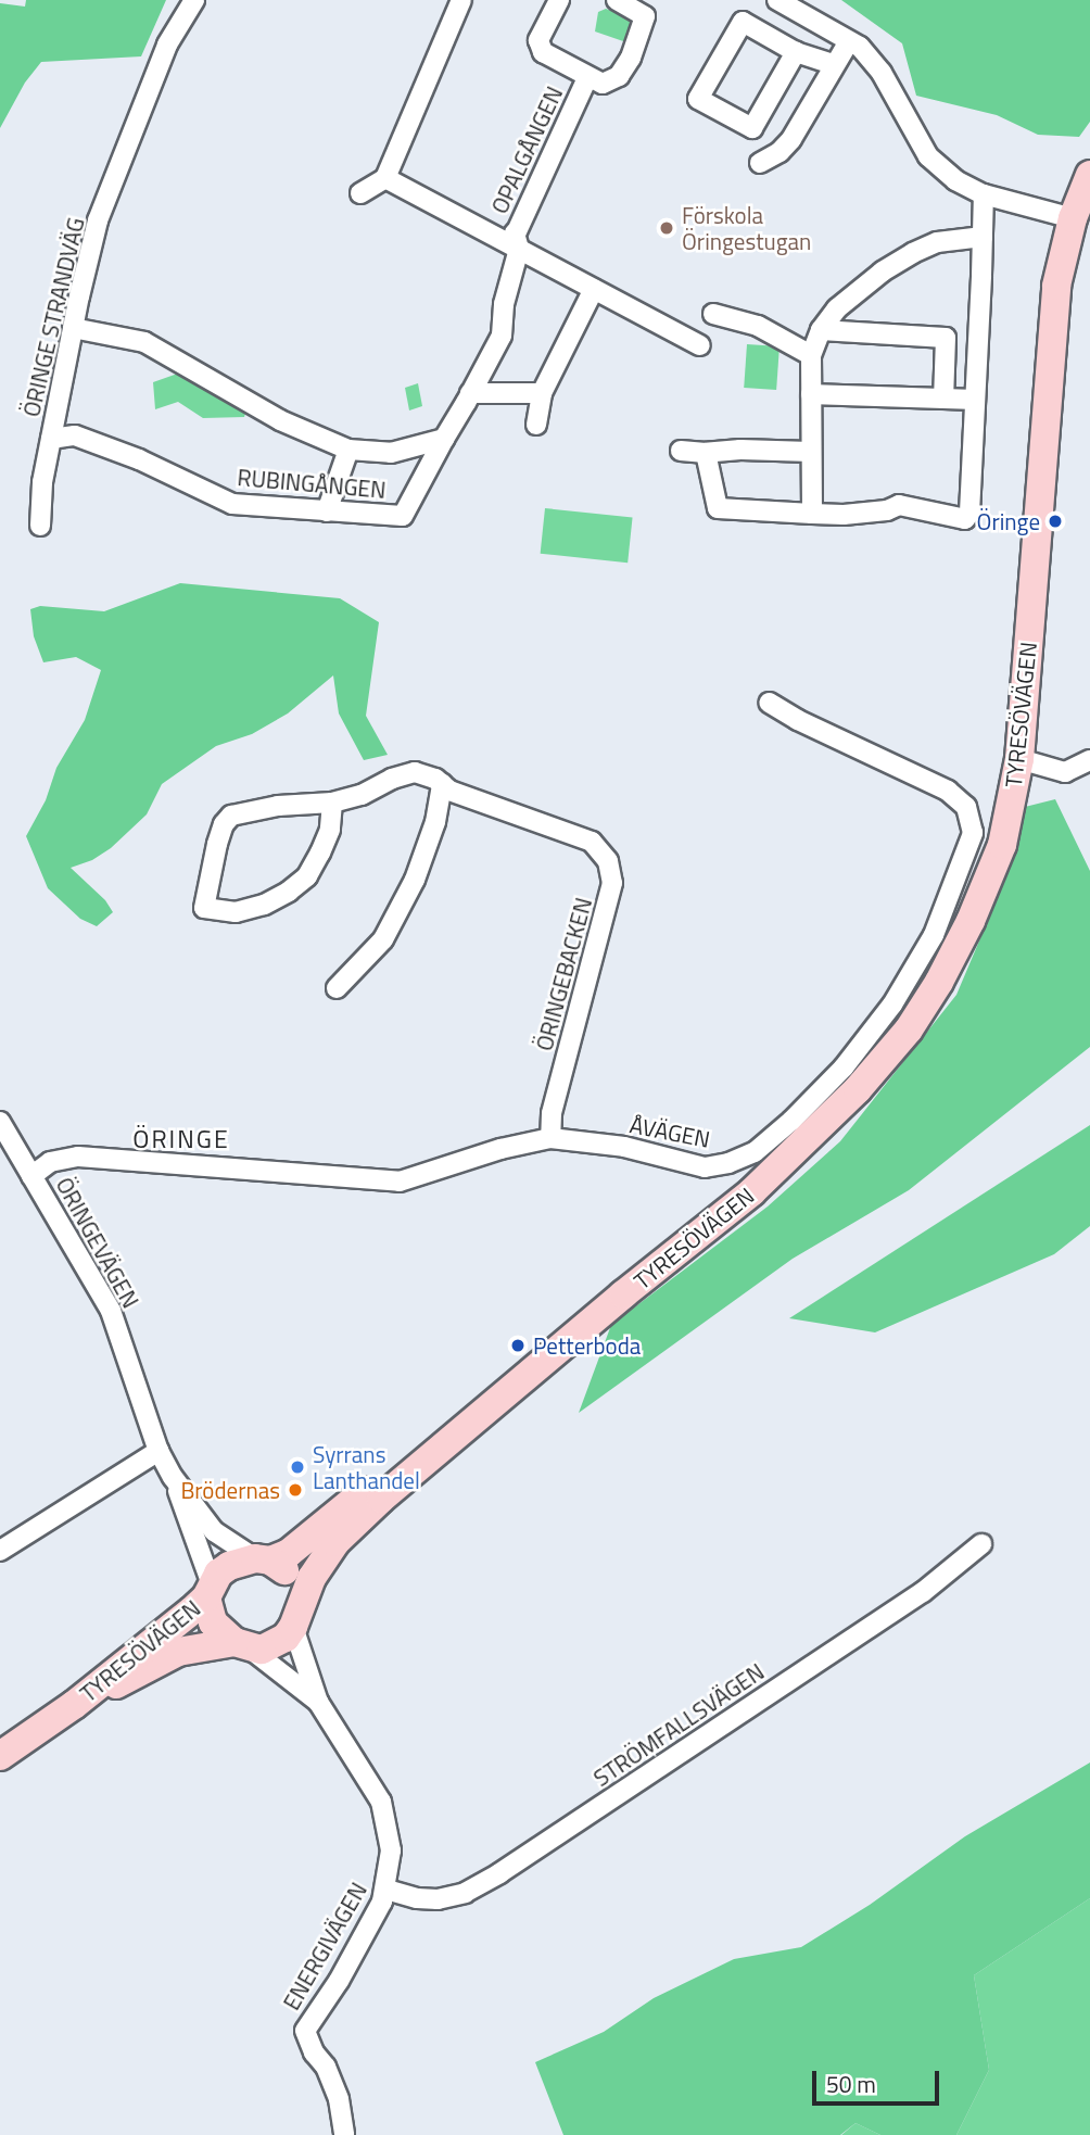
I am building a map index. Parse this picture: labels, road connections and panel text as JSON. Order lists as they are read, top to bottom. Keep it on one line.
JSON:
{"streets":{"main road":["TYRESÖVÄGEN"],"street":["OPALGÅNGEN","ÖRINGE STRANDVÄG","RUBINGÅNGEN","ÖRINGEBACKEN","ÅVÄGEN","ÖRINGEVÄGEN","STRÖMFALLSVÄGEN","ENERGIVÄGEN"]},"crossings":[["OPALGÅNGEN","RUBINGÅNGEN"],["ÖRINGE STRANDVÄG","RUBINGÅNGEN"],["TYRESÖVÄGEN","ÖRINGEVÄGEN"],["TYRESÖVÄGEN","ENERGIVÄGEN"],["ÖRINGEBACKEN","ÅVÄGEN"],["ÅVÄGEN","ÖRINGEVÄGEN"],["ÖRINGEVÄGEN","ENERGIVÄGEN"],["STRÖMFALLSVÄGEN","ENERGIVÄGEN"]],"districts":["ÖRINGE"],"places":["Förskola Öringestugan","Öringe","Petterboda","Syrrans Lanthandel","Brödernas"],"scale_bar":"50 m"}
